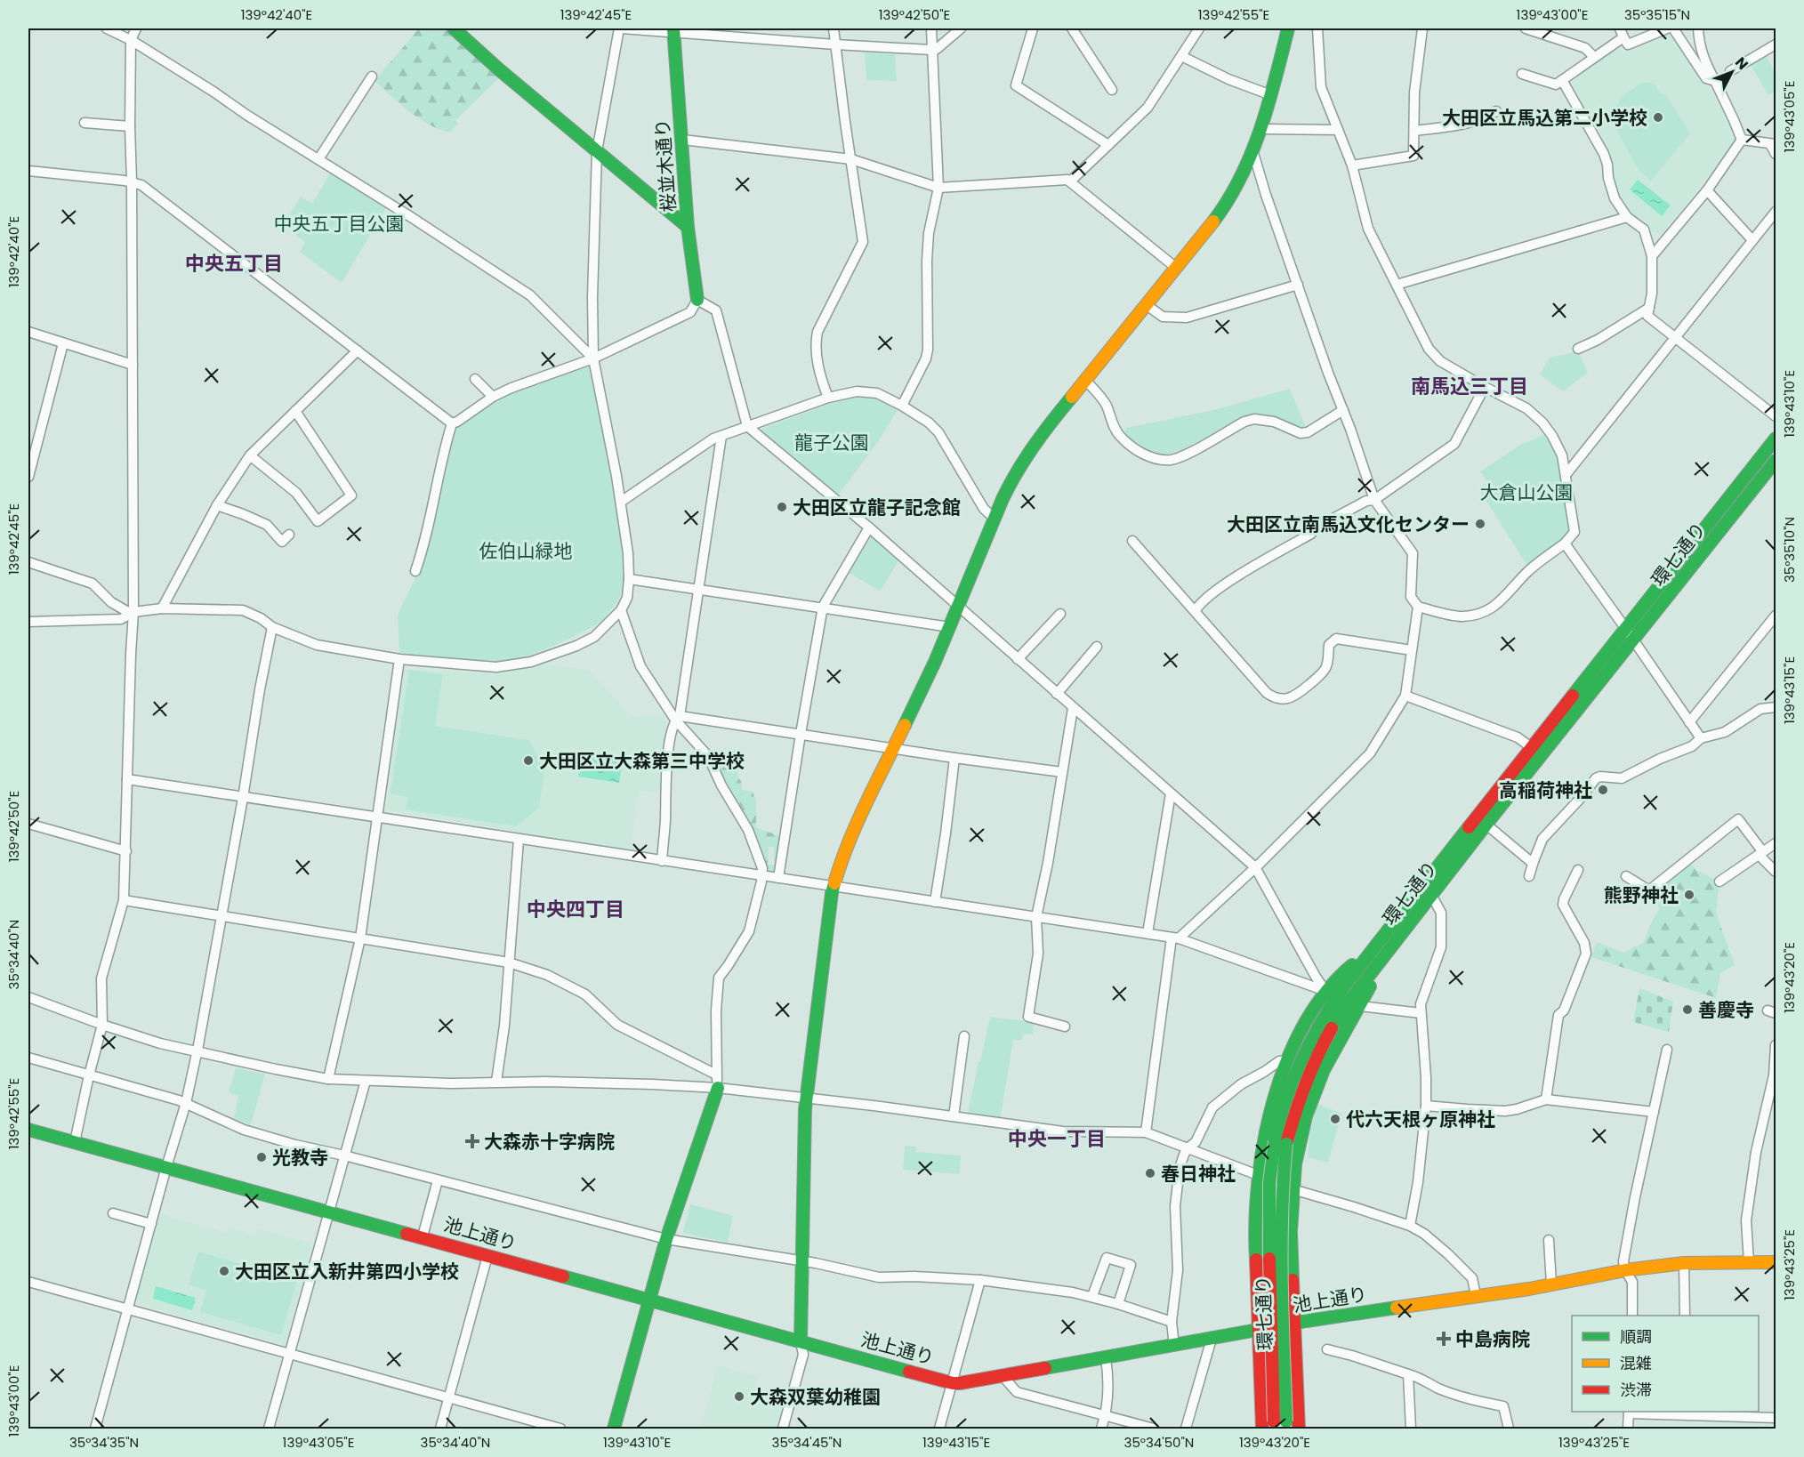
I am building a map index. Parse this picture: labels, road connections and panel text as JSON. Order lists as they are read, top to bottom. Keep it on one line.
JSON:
{"streets":{"main road":["桜並木通り","環七通り","池上通り"]},"districts":["中央五丁目","南馬込三丁目","中央四丁目","中央一丁目"],"parks":["中央五丁目公園","龍子公園","大倉山公園","佐伯山緑地"],"places":{"other":["大田区立馬込第二小学校","大田区立龍子記念館","大田区立南馬込文化センター","大田区立大森第三中学校","高稲荷神社","熊野神社","善慶寺","代六天根ヶ原神社","光教寺","春日神社","大田区立入新井第四小学校","大森双葉幼稚園"],"health":["大森赤十字病院","中島病院"]},"legend":["順調","混雑","渋滞"],"north":"top right","coordinates":["139°42'40\"E","139°42'45\"E","139°42'50\"E","139°42'55\"E","139°43'00\"E","35°35'15\"N","139°43'05\"E","139°43'10\"E","35°35'10\"N","139°43'15\"E","35°34'40\"N","139°43'20\"E","139°43'25\"E","35°34'35\"N","35°34'45\"N","35°34'50\"N"]}
